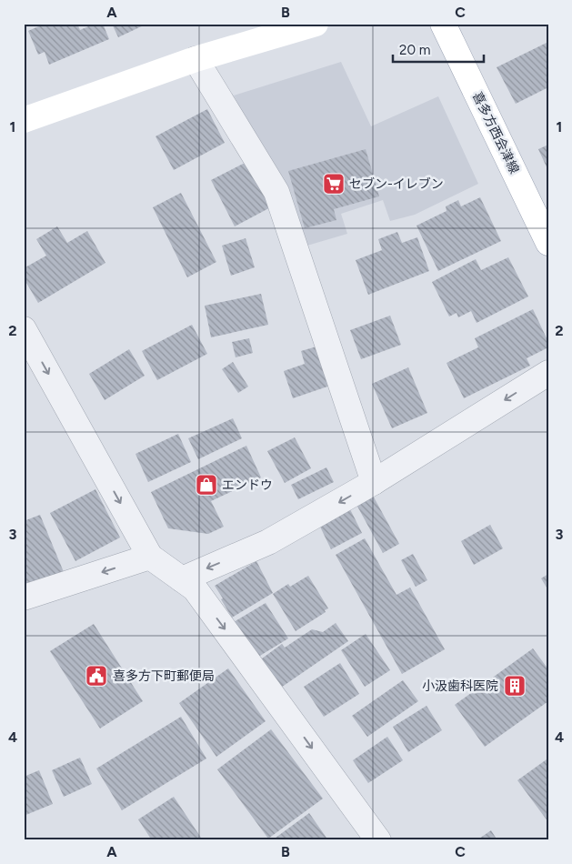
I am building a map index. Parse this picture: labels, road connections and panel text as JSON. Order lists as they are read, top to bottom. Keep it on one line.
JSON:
{"streets":{"street":["喜多方西会津線"]},"places":{"supermarket":["セブン-イレブン"],"shop":["エンドウ"],"public building":["喜多方下町郵便局"],"building":["小汲歯科医院"]},"scale_bar":"20 m","grid":{"columns":["A","B","C"],"rows":["1","2","3","4"]}}
